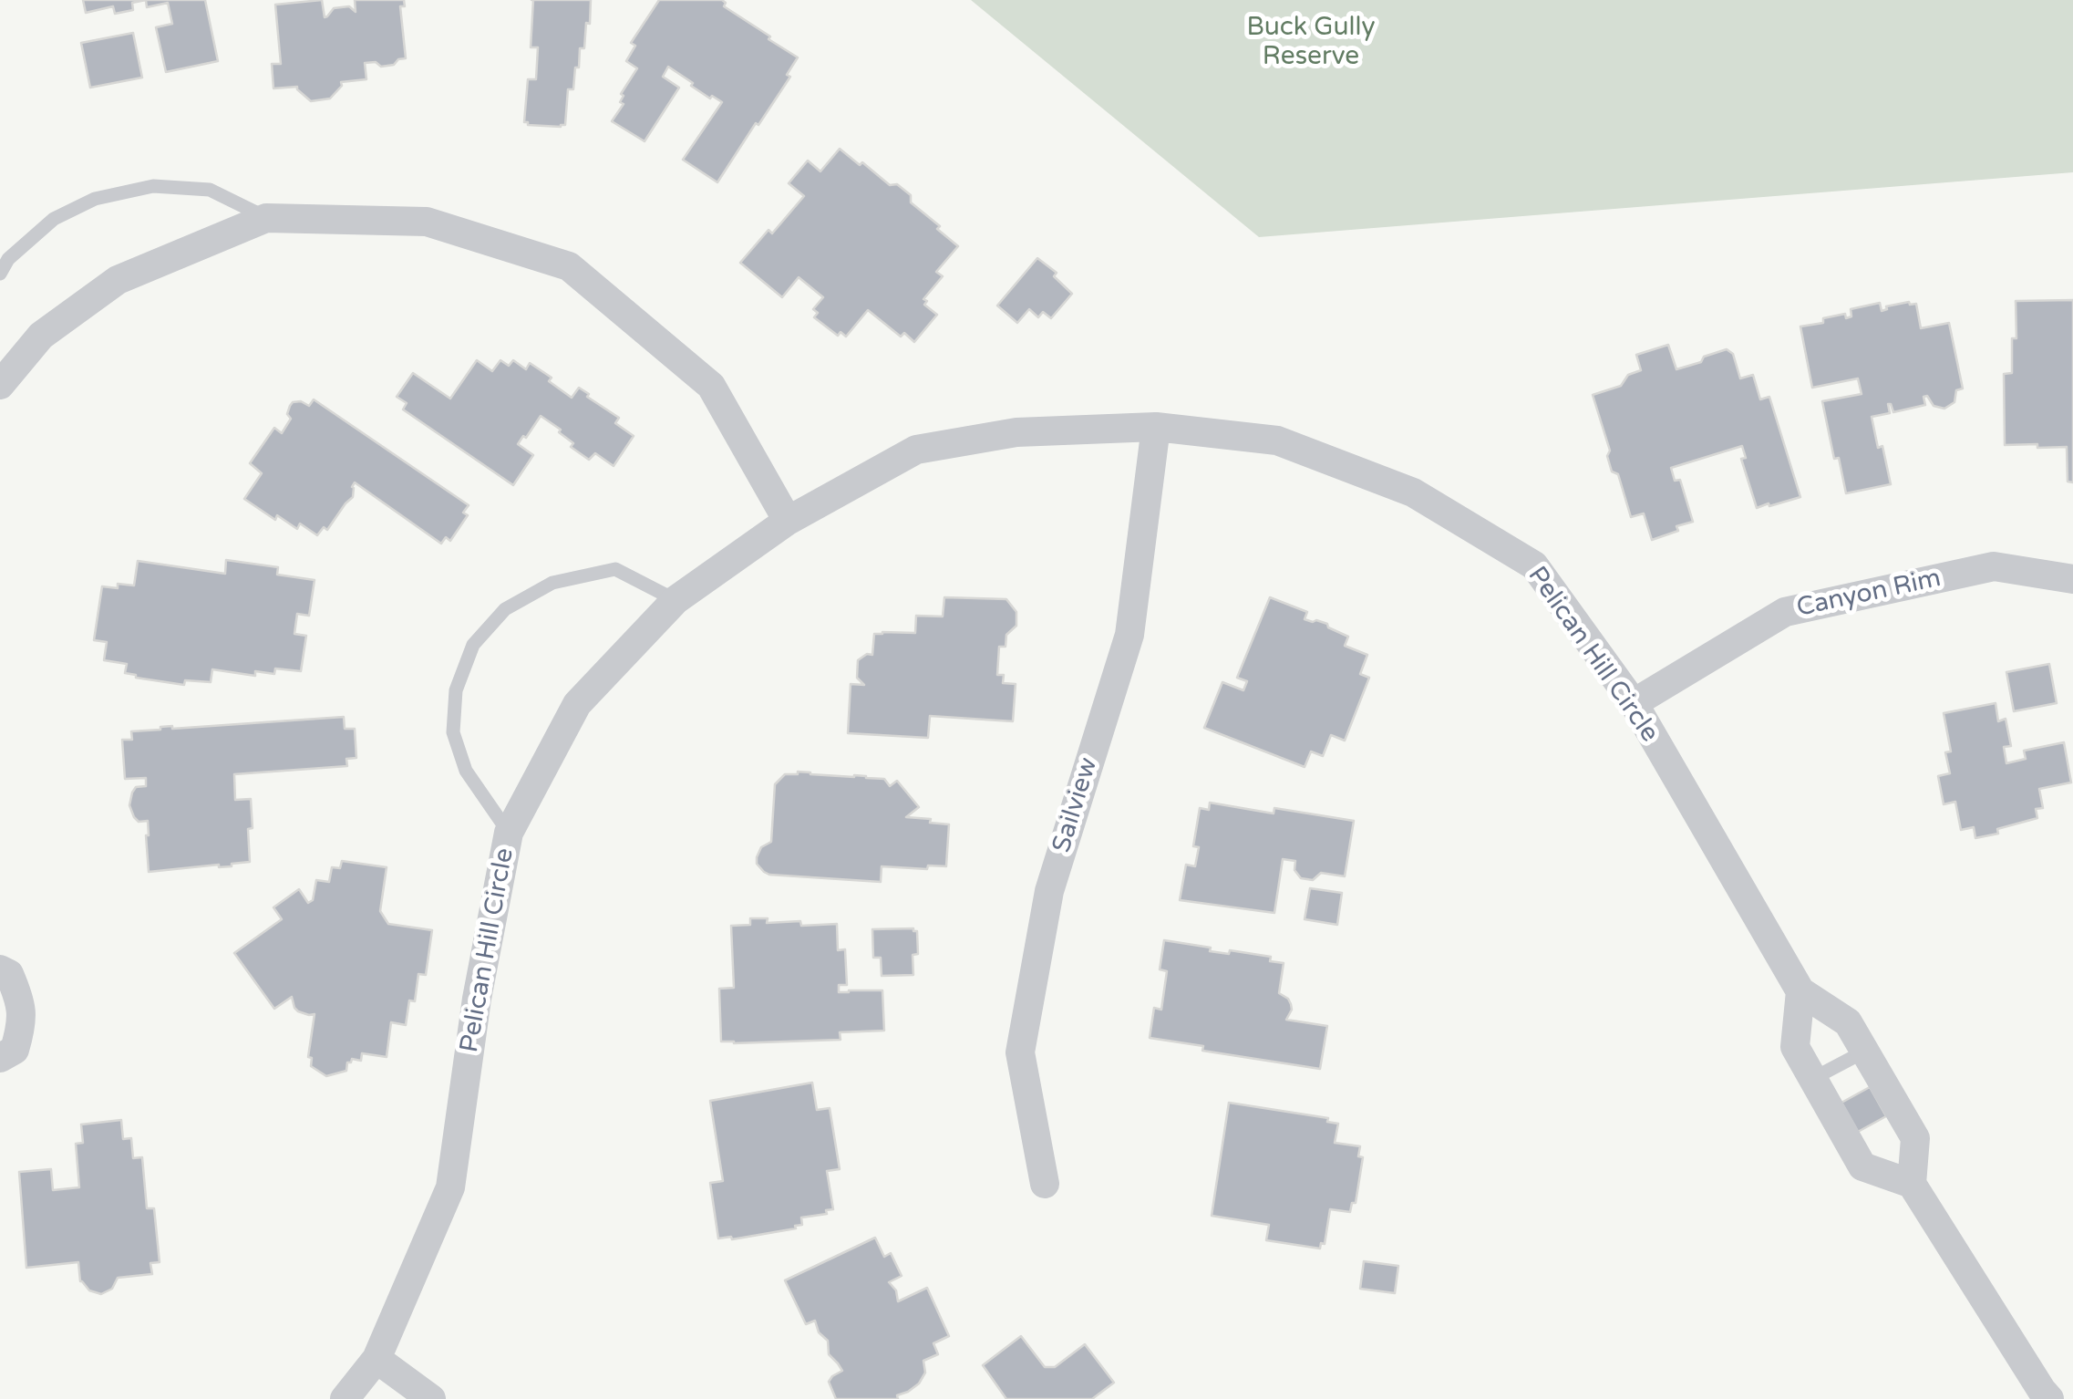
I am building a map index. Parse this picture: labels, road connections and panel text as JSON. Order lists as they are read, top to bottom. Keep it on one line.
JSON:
{"streets":{"street":["Canyon Rim","Pelican Hill Circle","Sailview"]},"crossings":[["Canyon Rim","Pelican Hill Circle"],["Pelican Hill Circle","Sailview"]],"parks":["Buck Gully Reserve"]}
